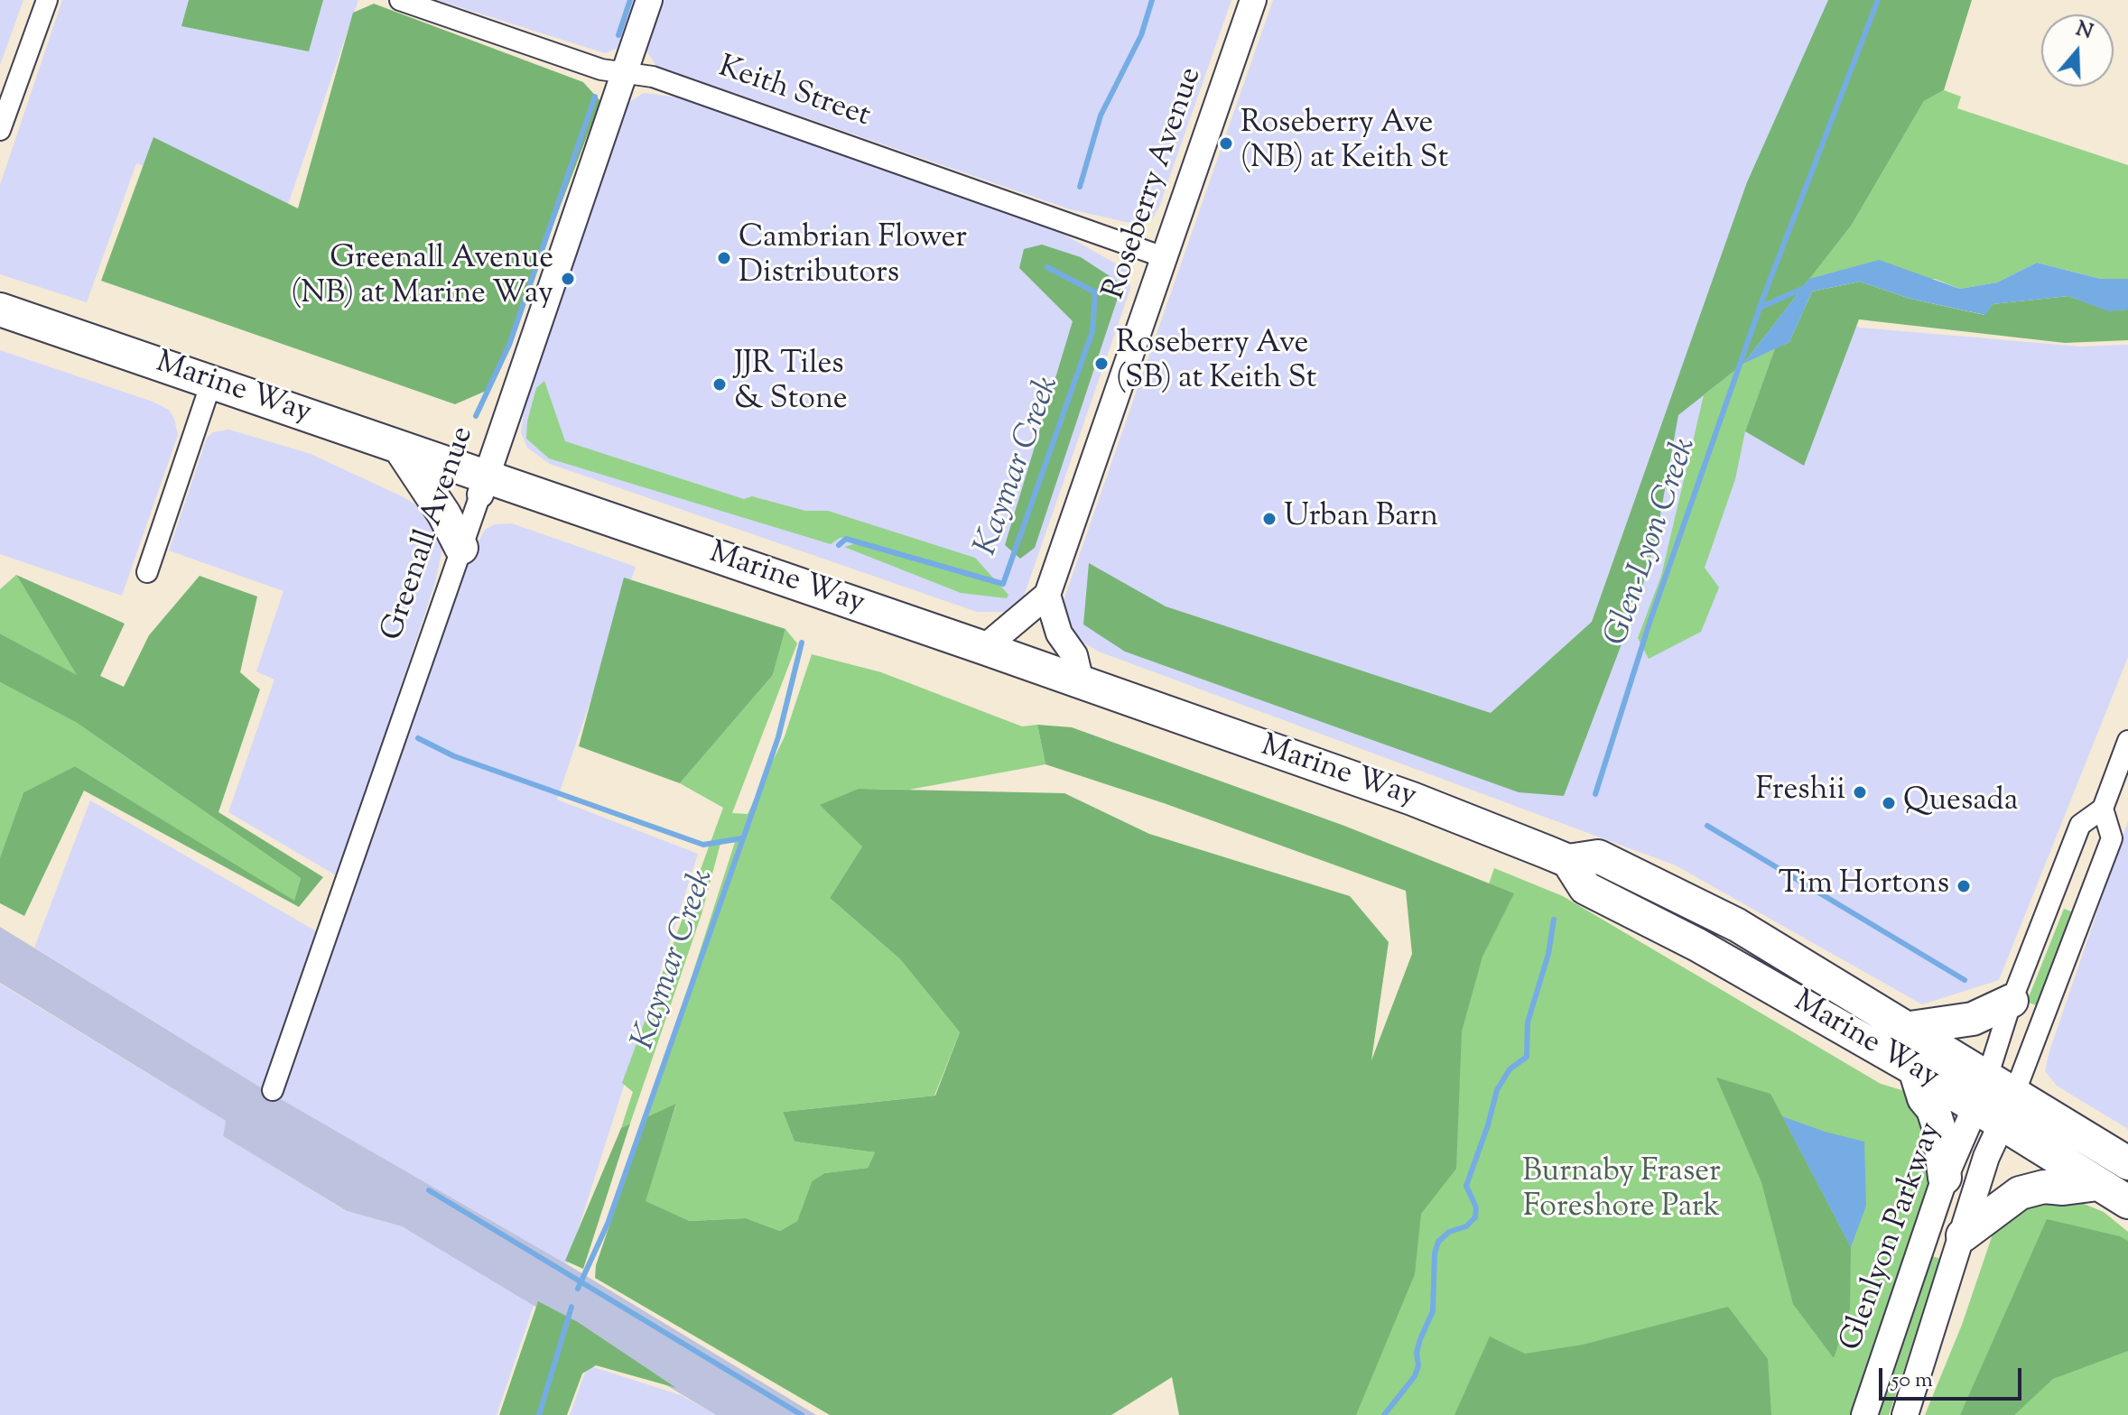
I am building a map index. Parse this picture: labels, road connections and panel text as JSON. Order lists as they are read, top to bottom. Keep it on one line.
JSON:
{"streets":{"main road":["Marine Way"],"street":["Keith Street","Roseberry Avenue","Greenall Avenue","Glenlyon Parkway"]},"crossings":[["Keith Street","Roseberry Avenue"],["Keith Street","Greenall Avenue"],["Marine Way","Greenall Avenue"],["Marine Way","Glenlyon Parkway"]],"water":["Kaymar Creek","Glen-Lyon Creek"],"parks":["Burnaby Fraser Foreshore Park"],"places":["Roseberry Ave (NB) at Keith St","Cambrian Flower Distributors","Greenall Avenue (NB) at Marine Way","Roseberry Ave (SB) at Keith St","JJR Tiles & Stone","Urban Barn","Freshii","Quesada","Tim Hortons"],"scale_bar":"50 m","north":"top"}
